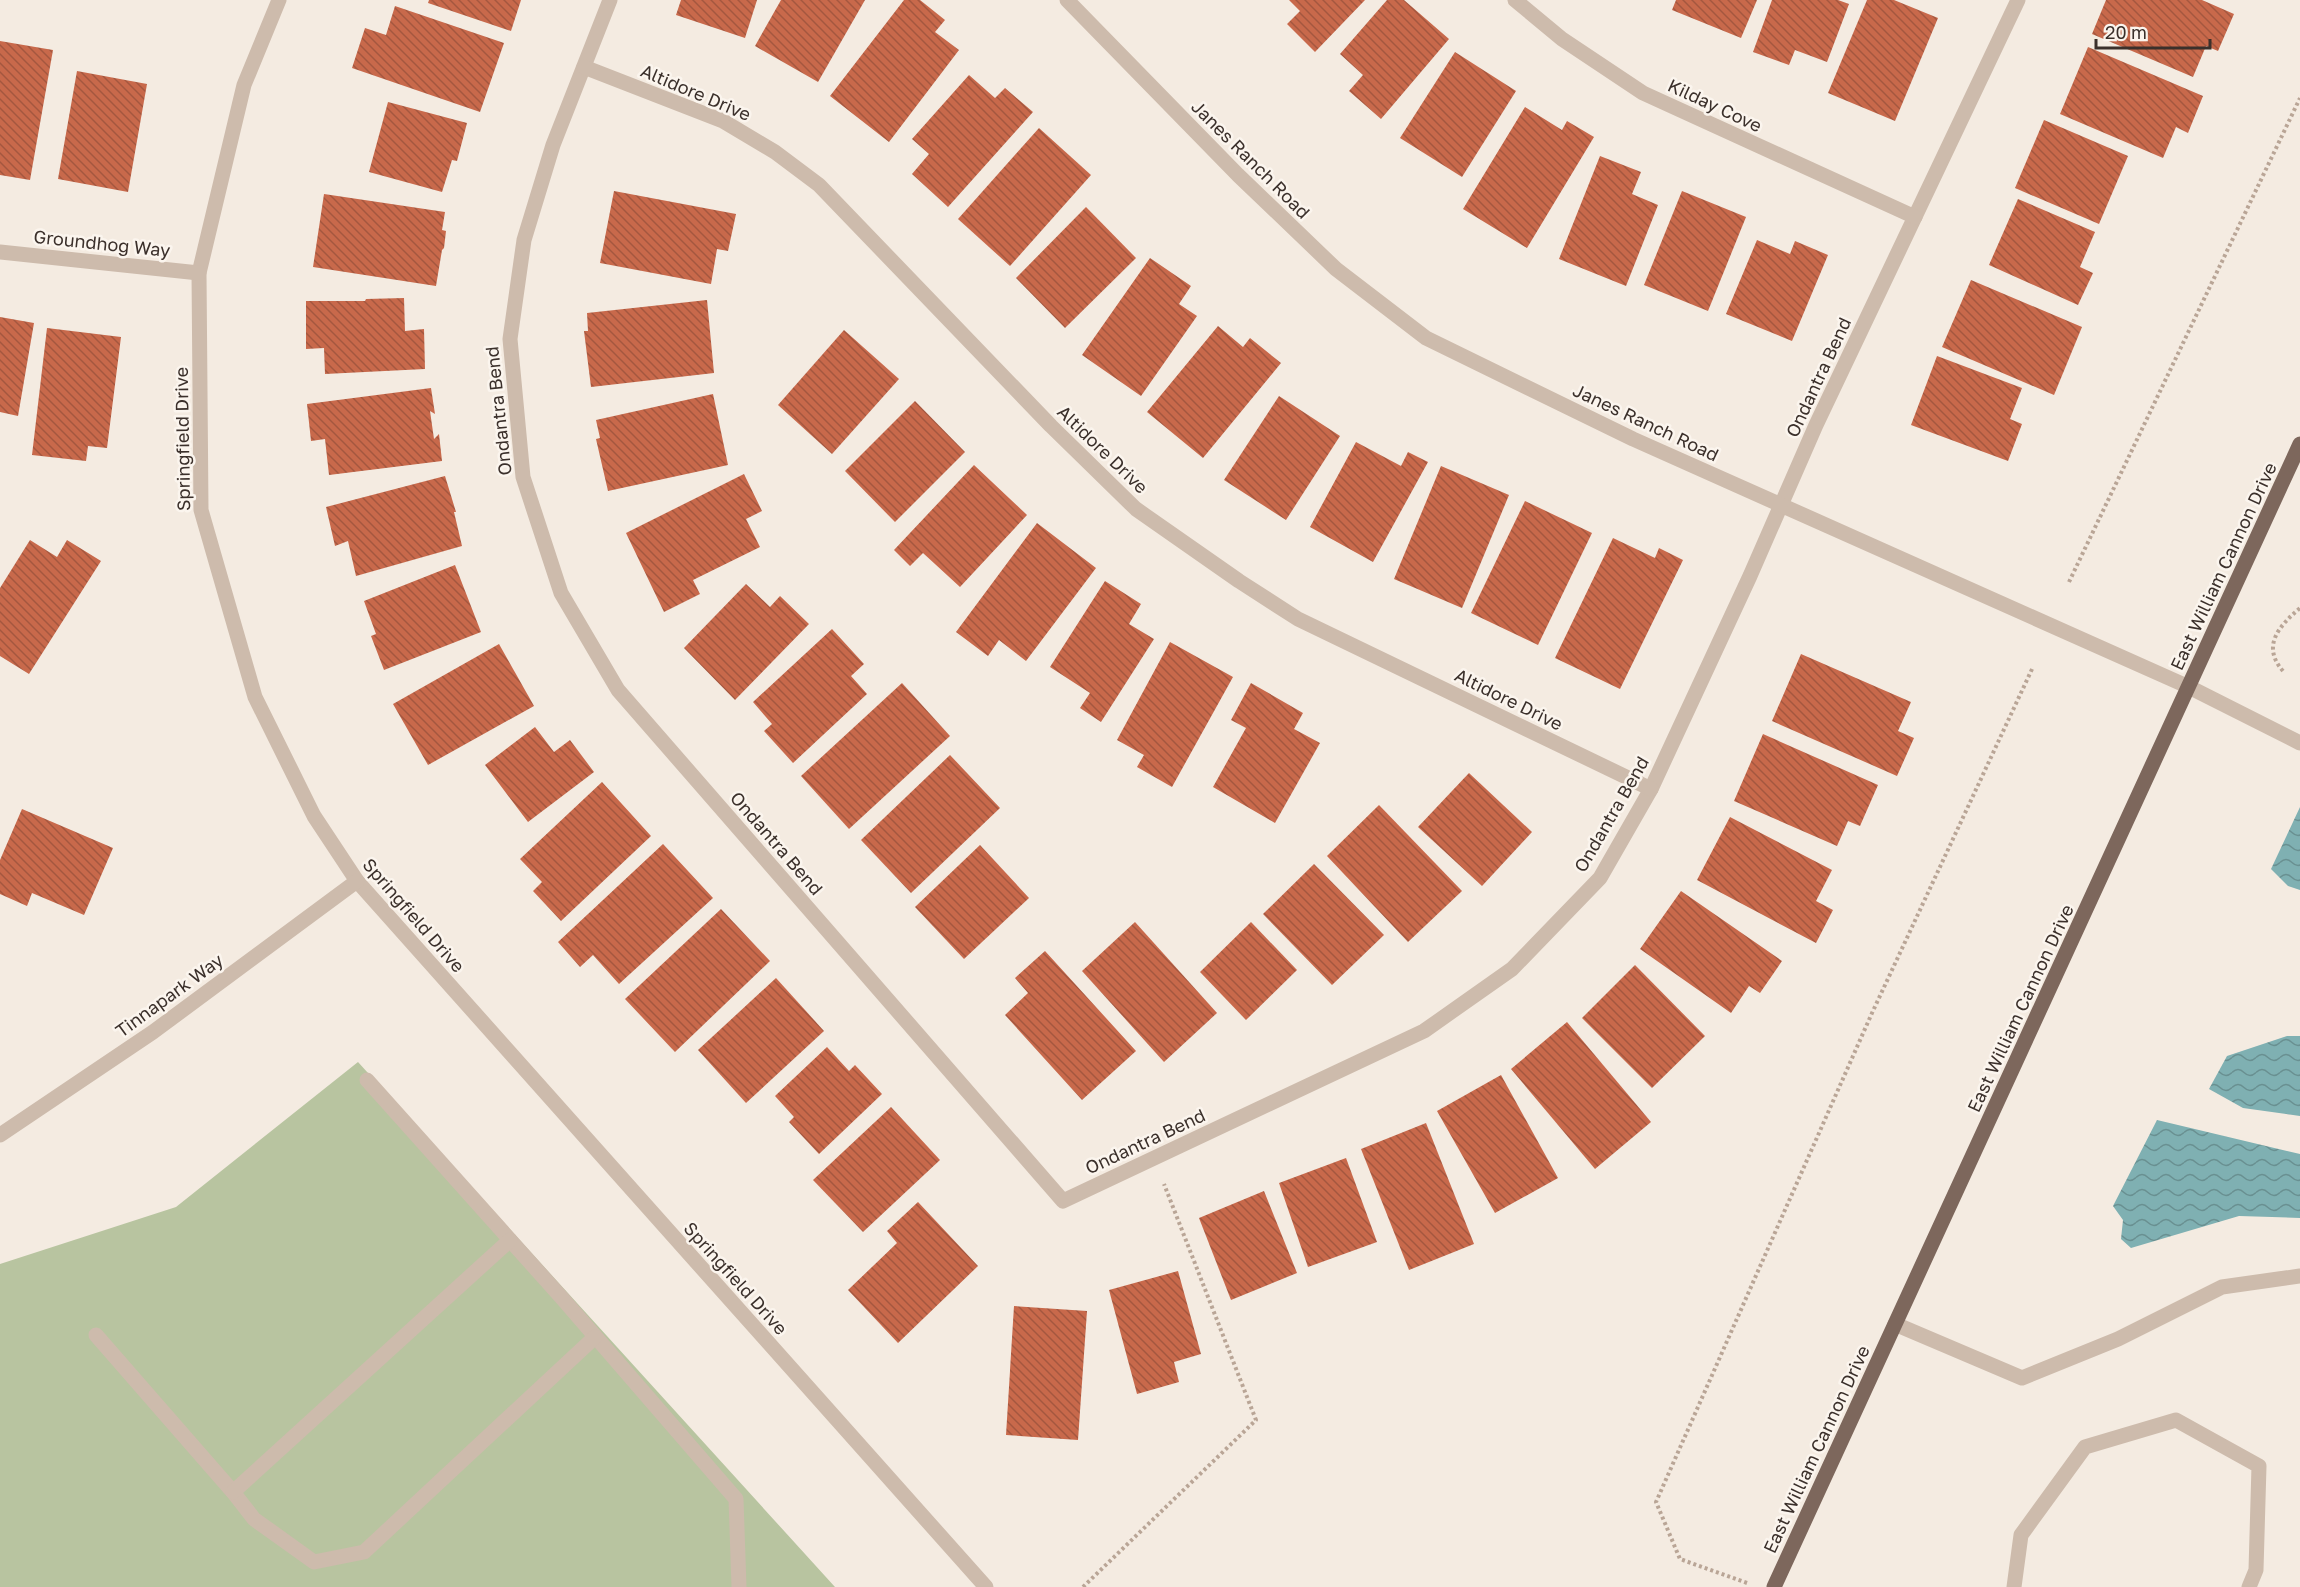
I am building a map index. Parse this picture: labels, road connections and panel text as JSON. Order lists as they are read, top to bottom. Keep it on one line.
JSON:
{"streets":{"main road":["East William Cannon Drive"],"street":["Altidore Drive","Kilday Cove","Janes Ranch Road","Groundhog Way","Ondantra Bend","Springfield Drive","Tinnapark Way"]},"crossings":[["Altidore Drive","Ondantra Bend"],["Kilday Cove","Ondantra Bend"],["Janes Ranch Road","Ondantra Bend"],["Janes Ranch Road","East William Cannon Drive"],["Groundhog Way","Springfield Drive"],["Springfield Drive","Tinnapark Way"]],"scale_bar":"20 m"}
